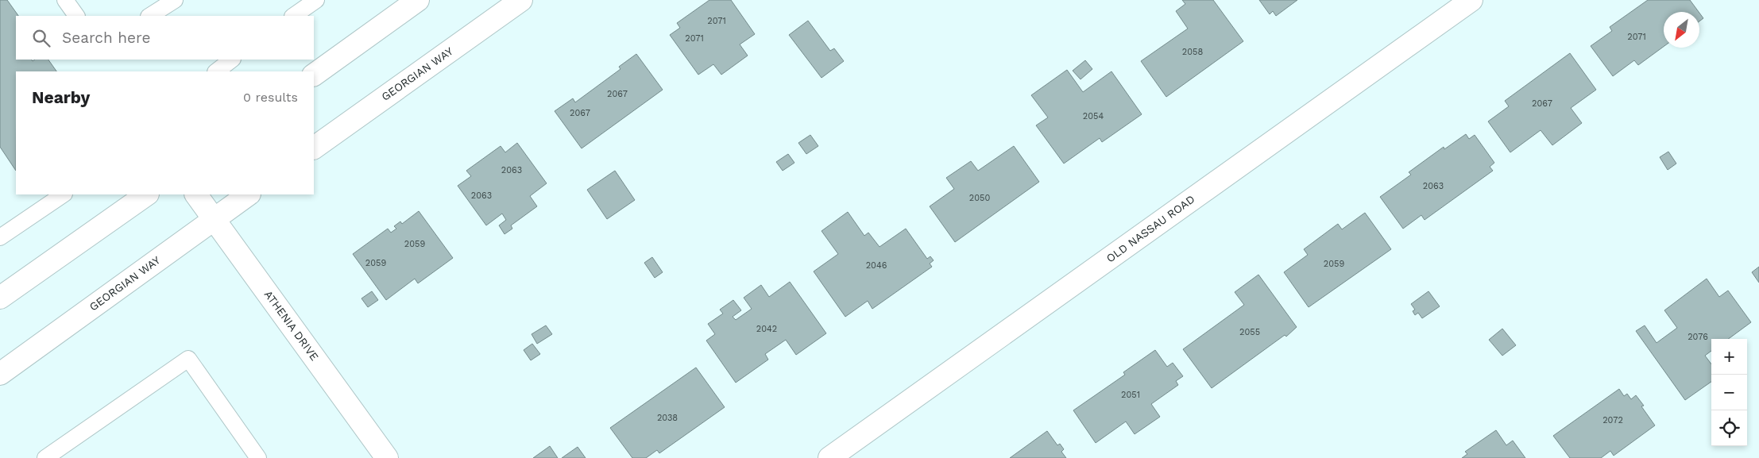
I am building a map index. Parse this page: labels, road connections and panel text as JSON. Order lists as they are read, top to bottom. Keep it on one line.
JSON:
{"streets":{"street":["GEORGIAN WAY","OLD NASSAU ROAD","ATHENIA DRIVE"]},"crossings":[["GEORGIAN WAY","ATHENIA DRIVE"]],"house_numbers":["2071","2071","2071","2058","2067","2067","2067","2054","2063","2063","2063","2050","2059","2059","2059","2046","2042","2055","2076","2051","2038","2072"],"north":"bottom left","page":{"search":"Search here","heading":["Nearby","0 results"],"map_buttons":["+","−"]}}
